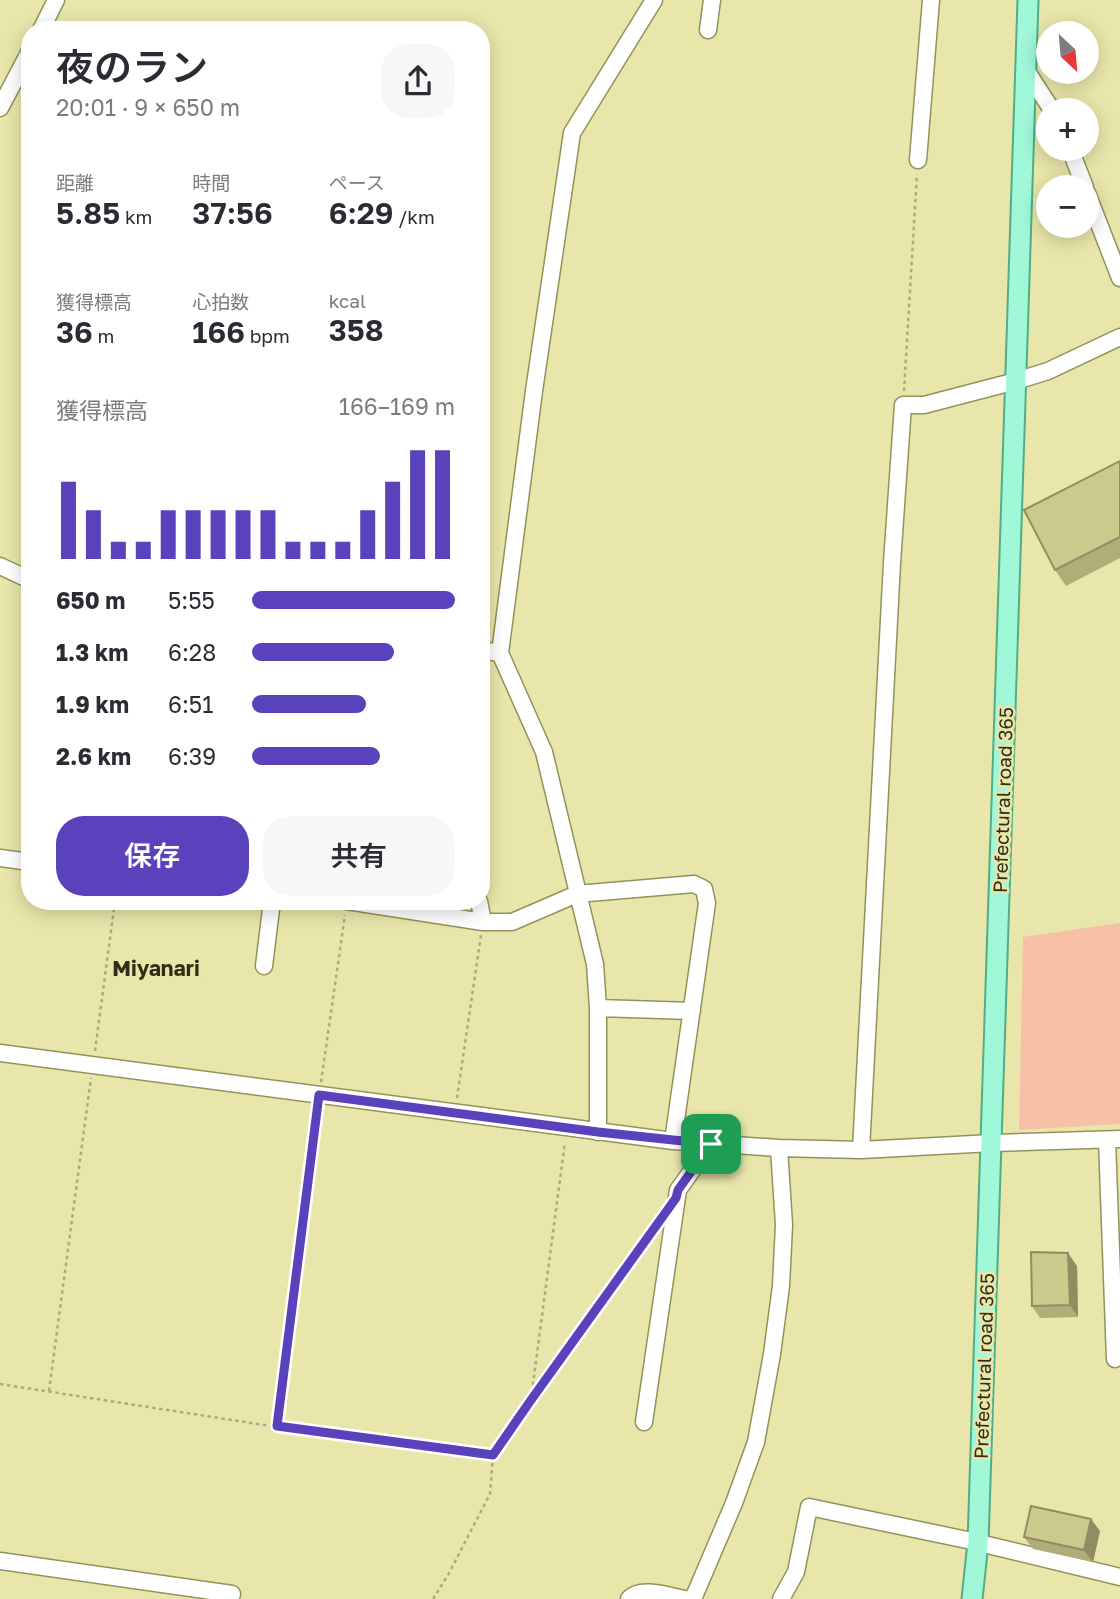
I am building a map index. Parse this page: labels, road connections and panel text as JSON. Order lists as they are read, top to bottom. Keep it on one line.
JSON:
{"streets":{"main road":["Prefectural road 365"]},"districts":["Miyanari"],"north":"bottom right","page":{"map_buttons":["+","−"],"heading":["夜のラン","20:01 · 9 × 650 m"],"stats":[["距離","5.85 km"],["時間","37:56"],["ペース","6:29 /km"],["獲得標高","36 m"],["心拍数","166 bpm"],["kcal","358"]],"chart":["獲得標高","166–169 m"],"list":[{"name":"650 m","note":"5:55"},{"name":"1.3 km","note":"6:28"},{"name":"1.9 km","note":"6:51"},{"name":"2.6 km","note":"6:39"}],"buttons":["保存","共有"]}}
